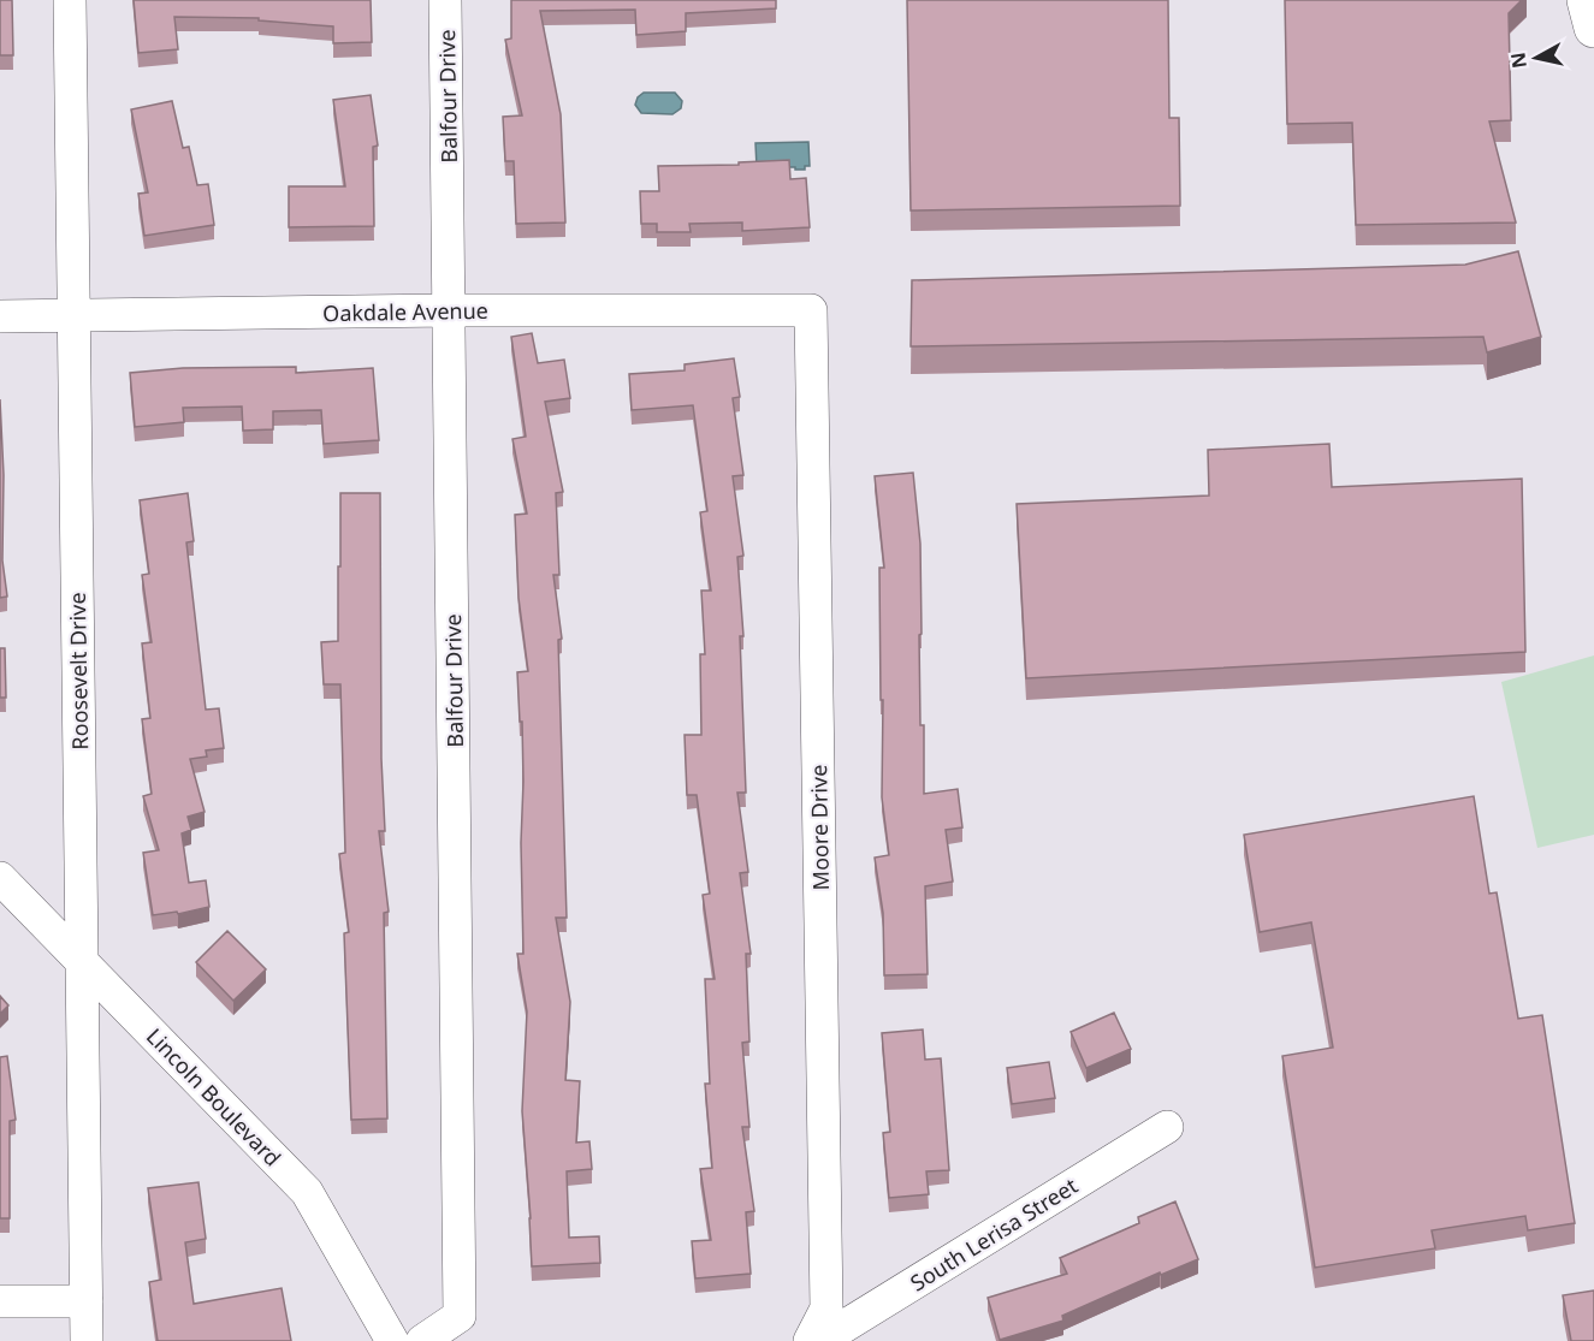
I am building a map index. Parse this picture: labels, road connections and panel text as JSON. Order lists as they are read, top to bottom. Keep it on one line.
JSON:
{"streets":{"street":["Balfour Drive","Oakdale Avenue","Roosevelt Drive","Moore Drive","Lincoln Boulevard","South Lerisa Street"]},"crossings":[["Balfour Drive","Oakdale Avenue"],["Oakdale Avenue","Roosevelt Drive"],["Oakdale Avenue","Moore Drive"],["Roosevelt Drive","Lincoln Boulevard"]],"north":"left"}
